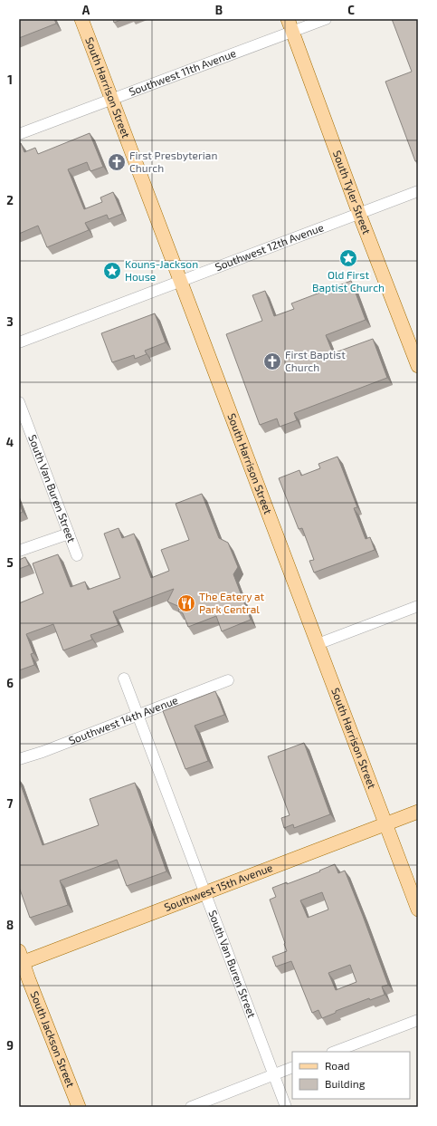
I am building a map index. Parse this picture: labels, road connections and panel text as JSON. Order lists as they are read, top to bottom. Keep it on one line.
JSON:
{"streets":{"main road":["South Harrison Street","South Tyler Street","Southwest 15th Avenue","South Jackson Street"],"street":["Southwest 11th Avenue","Southwest 12th Avenue","South Van Buren Street","Southwest 14th Avenue"]},"crossings":[["Southwest 11th Avenue","South Harrison Street"],["Southwest 11th Avenue","South Tyler Street"],["South Harrison Street","Southwest 12th Avenue"],["South Harrison Street","Southwest 15th Avenue"],["South Tyler Street","Southwest 12th Avenue"],["South Van Buren Street","Southwest 14th Avenue"],["South Van Buren Street","Southwest 15th Avenue"],["Southwest 15th Avenue","South Jackson Street"]],"places":{"church":["First Presbyterian Church","First Baptist Church"],"place":["Old First Baptist Church","Kouns-Jackson House"],"restaurant":["The Eatery at Park Central"]},"legend":["Road","Building"],"grid":{"columns":["A","B","C"],"rows":["1","2","3","4","5","6","7","8","9"]}}
